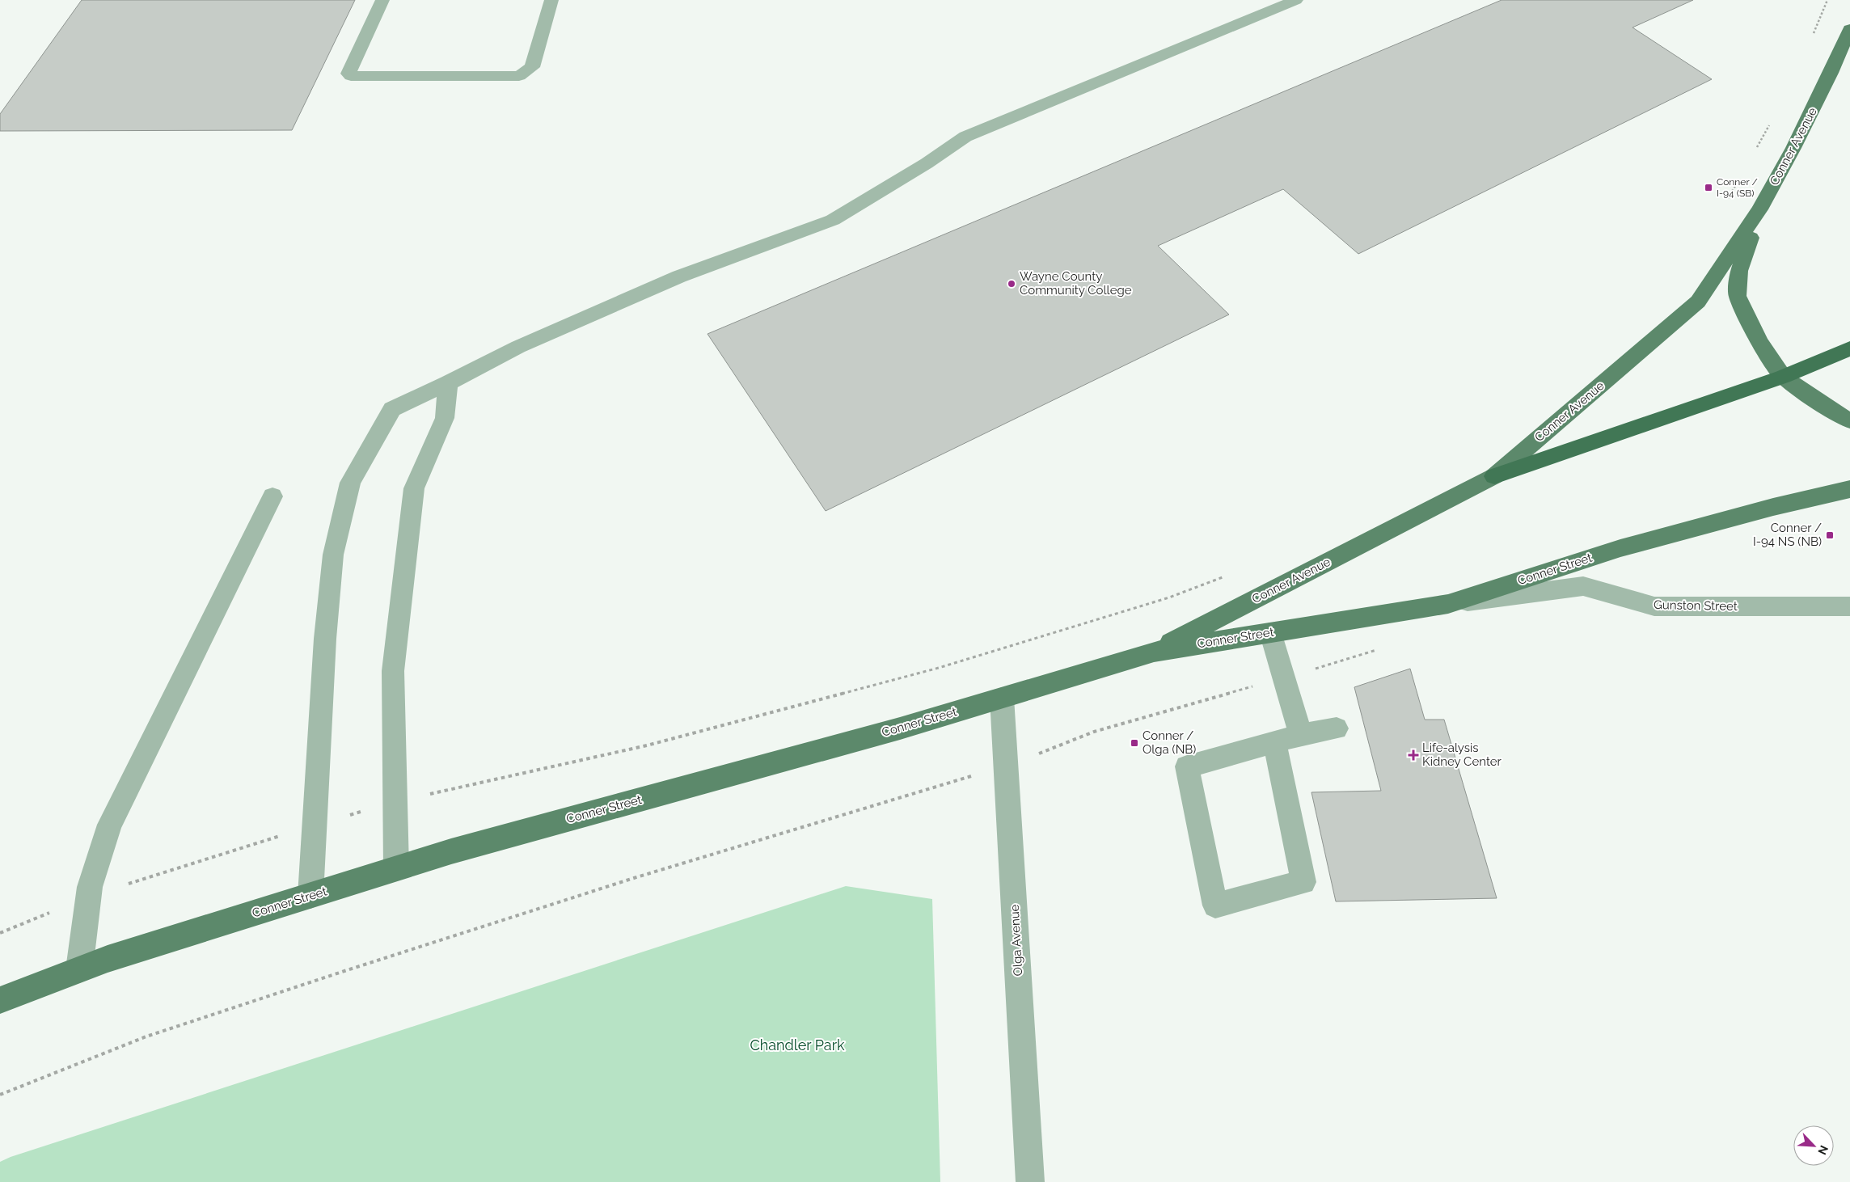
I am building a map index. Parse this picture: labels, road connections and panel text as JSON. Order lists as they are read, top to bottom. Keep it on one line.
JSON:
{"streets":{"main road":["Conner Avenue","Conner Street"],"street":["Gunston Street","Olga Avenue"]},"crossings":[["Conner Avenue","Conner Street"],["Conner Street","Gunston Street"],["Conner Street","Olga Avenue"]],"parks":["Chandler Park"],"places":{"transit":["Conner / I-94 (SB)","Conner / I-94 NS (NB)","Conner / Olga (NB)"],"other":["Wayne County Community College"],"health":["Life-alysis Kidney Center"]},"north":"bottom right"}
